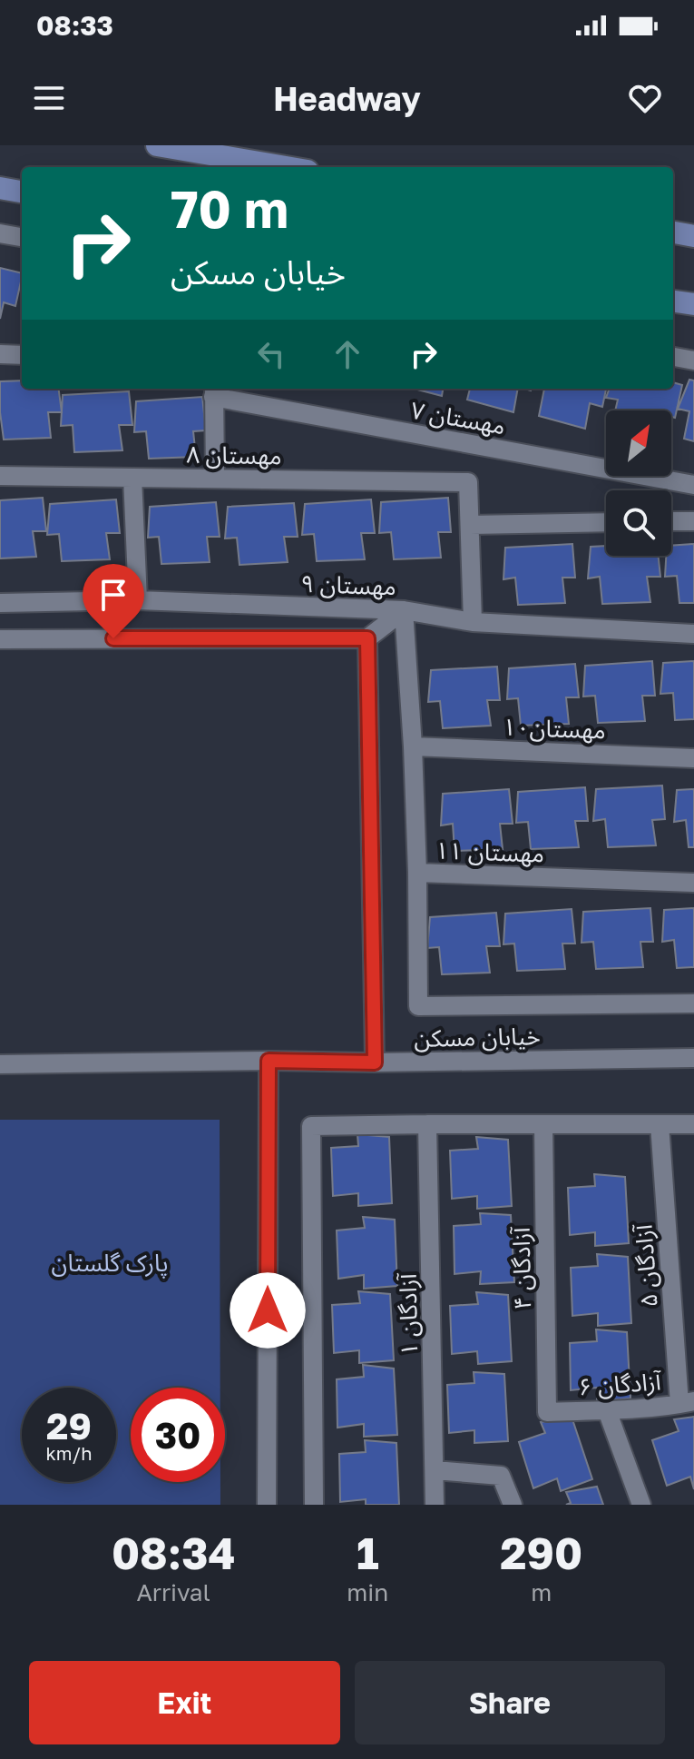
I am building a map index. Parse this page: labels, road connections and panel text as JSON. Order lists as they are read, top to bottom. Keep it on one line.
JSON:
{"streets":{"street":["مهستان ۷","مهستان ۸","مهستان ۹","مهستان۱۰","مهستان ۱۱","خیابان مسکن","آزادگان ۵","آزادگان ۴","آزادگان ۱","آزادگان ۶"]},"crossings":[["مهستان ۹","مهستان ۱۱"],["مهستان۱۰","مهستان ۱۱"],["آزادگان ۵","آزادگان ۶"],["آزادگان ۴","آزادگان ۶"]],"parks":["پارک گلستان"],"north":"top right","page":{"status":"08:33","header":"Headway","turn":["70 m","خیابان مسکن"],"speed":"29 km/h","limit":"30","eta":["08:34","Arrival","1","min","290","m"],"buttons":["Exit","Share"]}}
